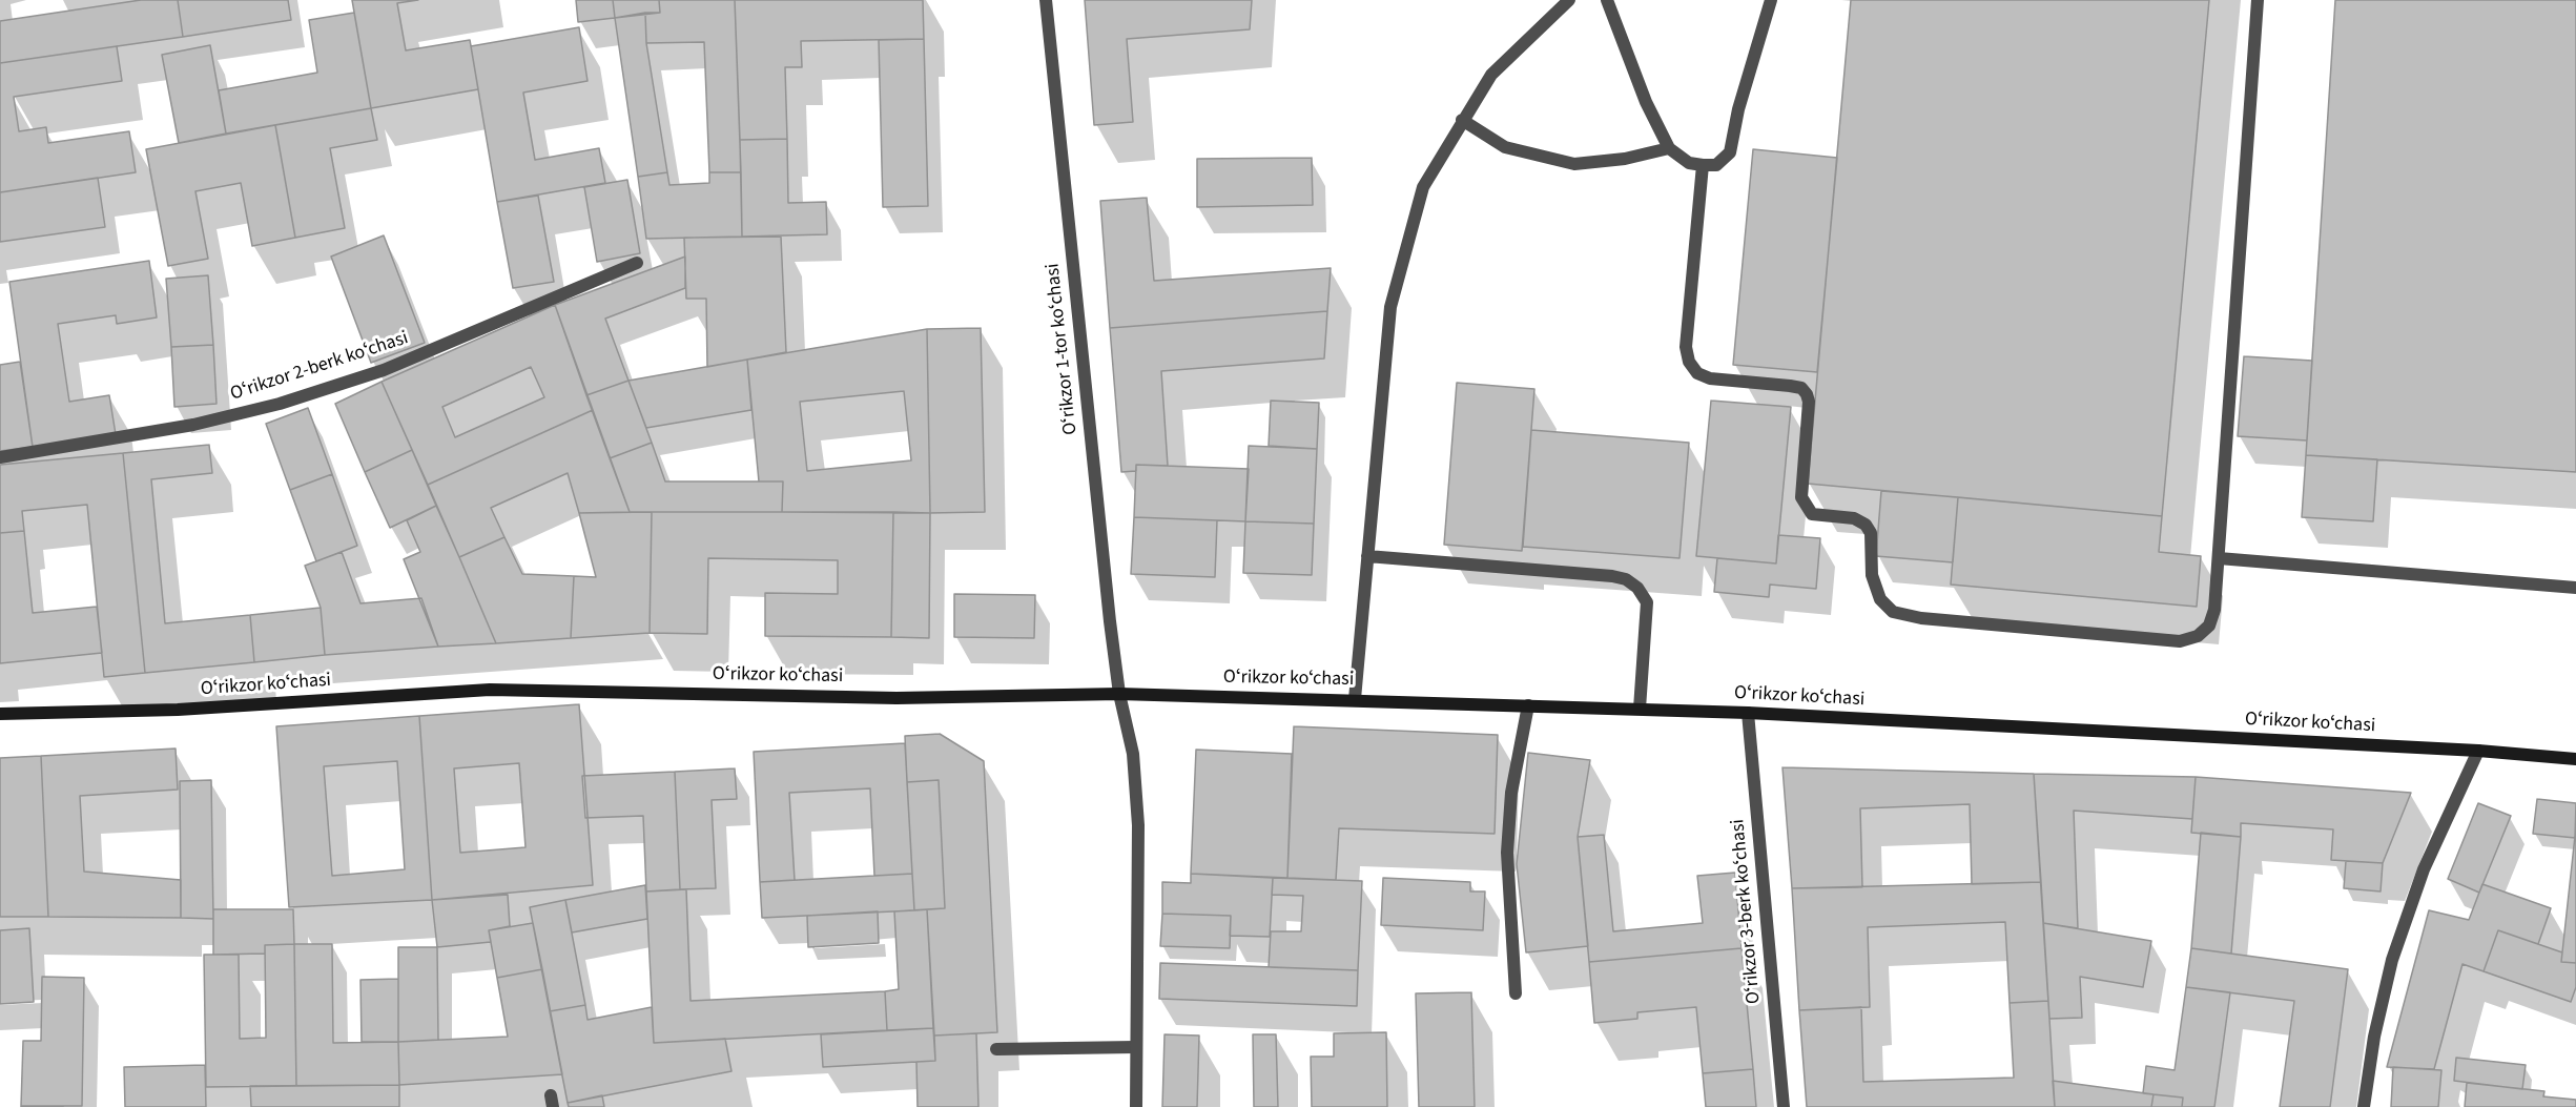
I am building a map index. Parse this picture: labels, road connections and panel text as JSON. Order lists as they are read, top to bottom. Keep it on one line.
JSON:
{"streets":{"main road":["Oʻrikzor koʻchasi"],"street":["Oʻrikzor 1-tor koʻchasi","Oʻrikzor 2-berk koʻchasi","Oʻrikzor 3-berk koʻchasi"]},"crossings":[["Oʻrikzor 1-tor koʻchasi","Oʻrikzor koʻchasi"],["Oʻrikzor koʻchasi","Oʻrikzor 3-berk koʻchasi"]]}
